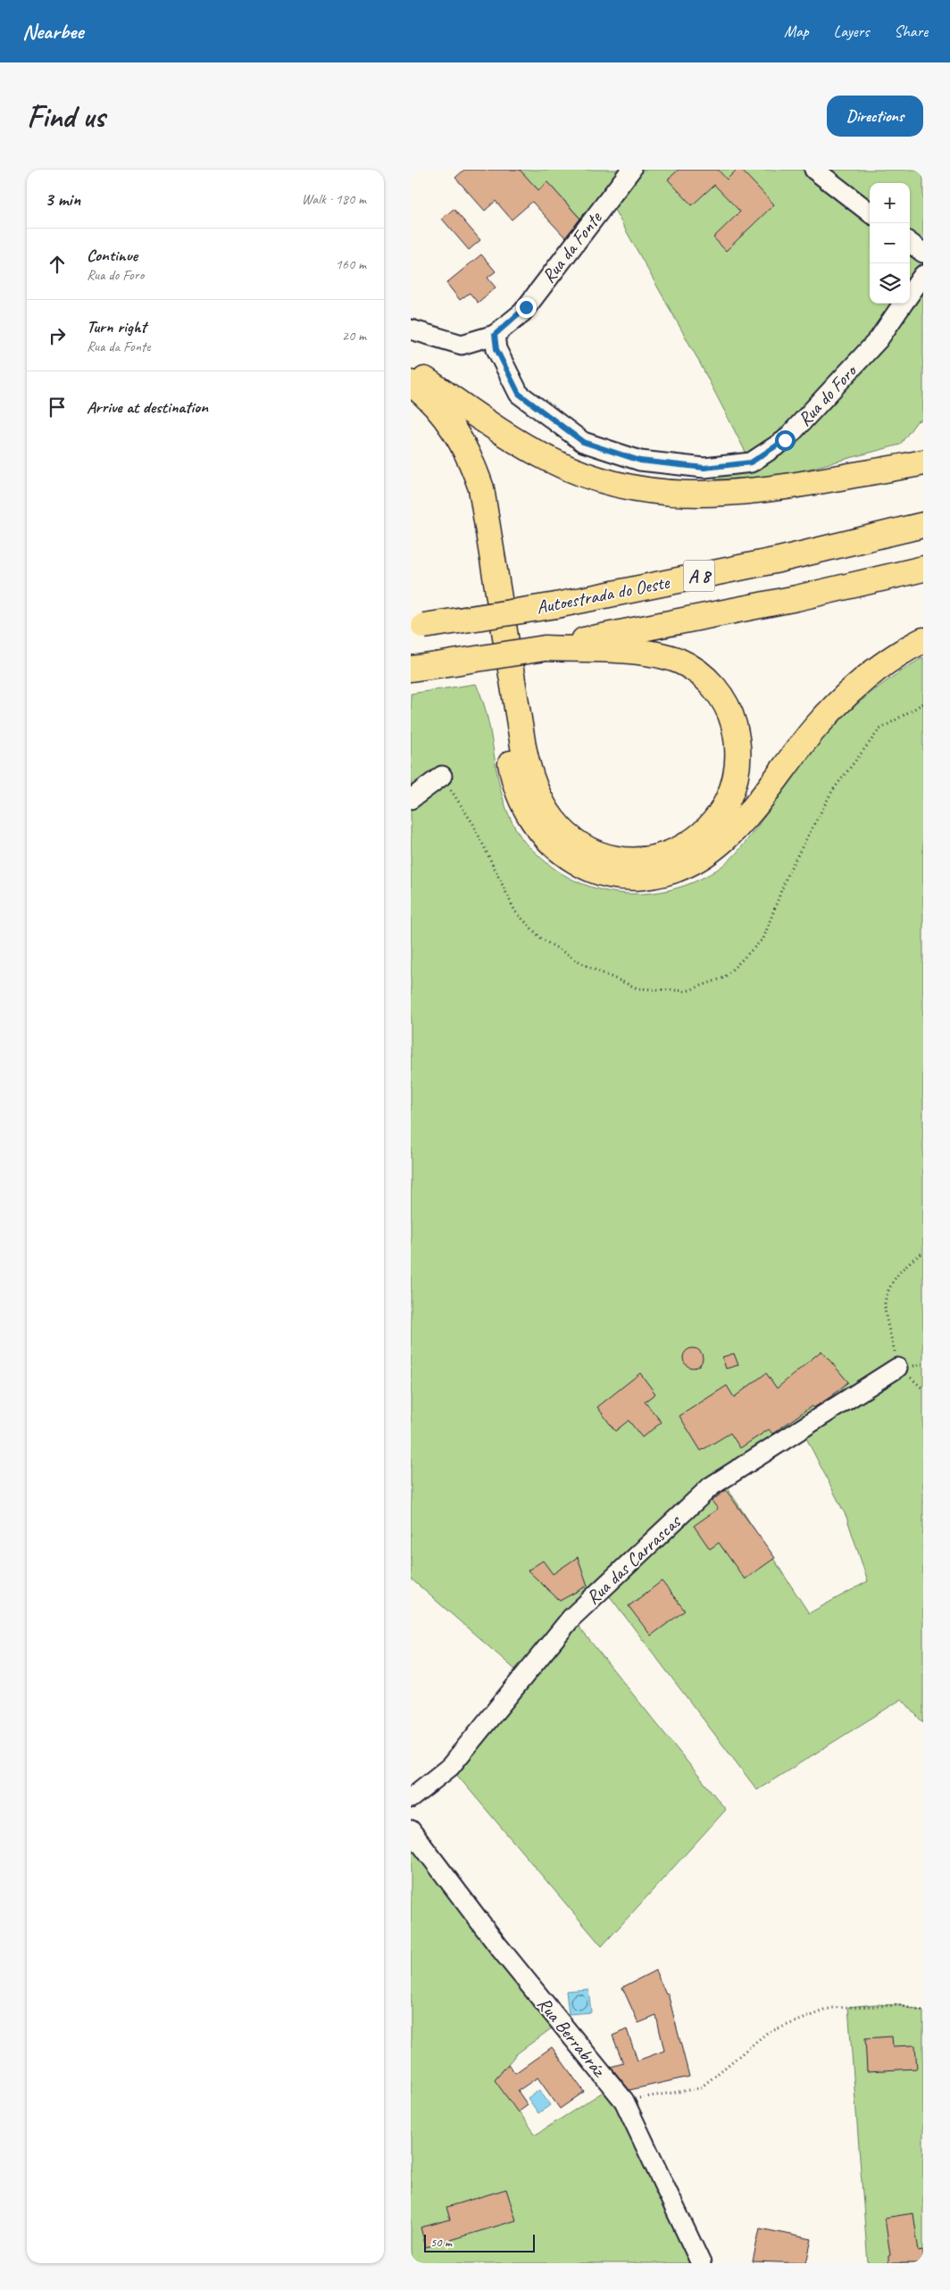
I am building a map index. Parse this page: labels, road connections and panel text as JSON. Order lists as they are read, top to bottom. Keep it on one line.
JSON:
{"streets":{"highway":["A 8","Autoestrada do Oeste"],"street":["Rua da Fonte","Rua do Foro","Rua das Carrascas","Rua Berrabráz"]},"crossings":[["Rua da Fonte","Rua do Foro"]],"scale_bar":"50 m","page":{"header":"Nearbee","nav":["Map","Layers","Share"],"buttons":"Directions","title":"Find us","heading":["3 min","Walk · 180 m"],"map_buttons":["+","−"],"list":[["Continue","Rua do Foro","160 m"],["Turn right","Rua da Fonte","20 m"],"Arrive at destination"],"scale":"50 m"}}
